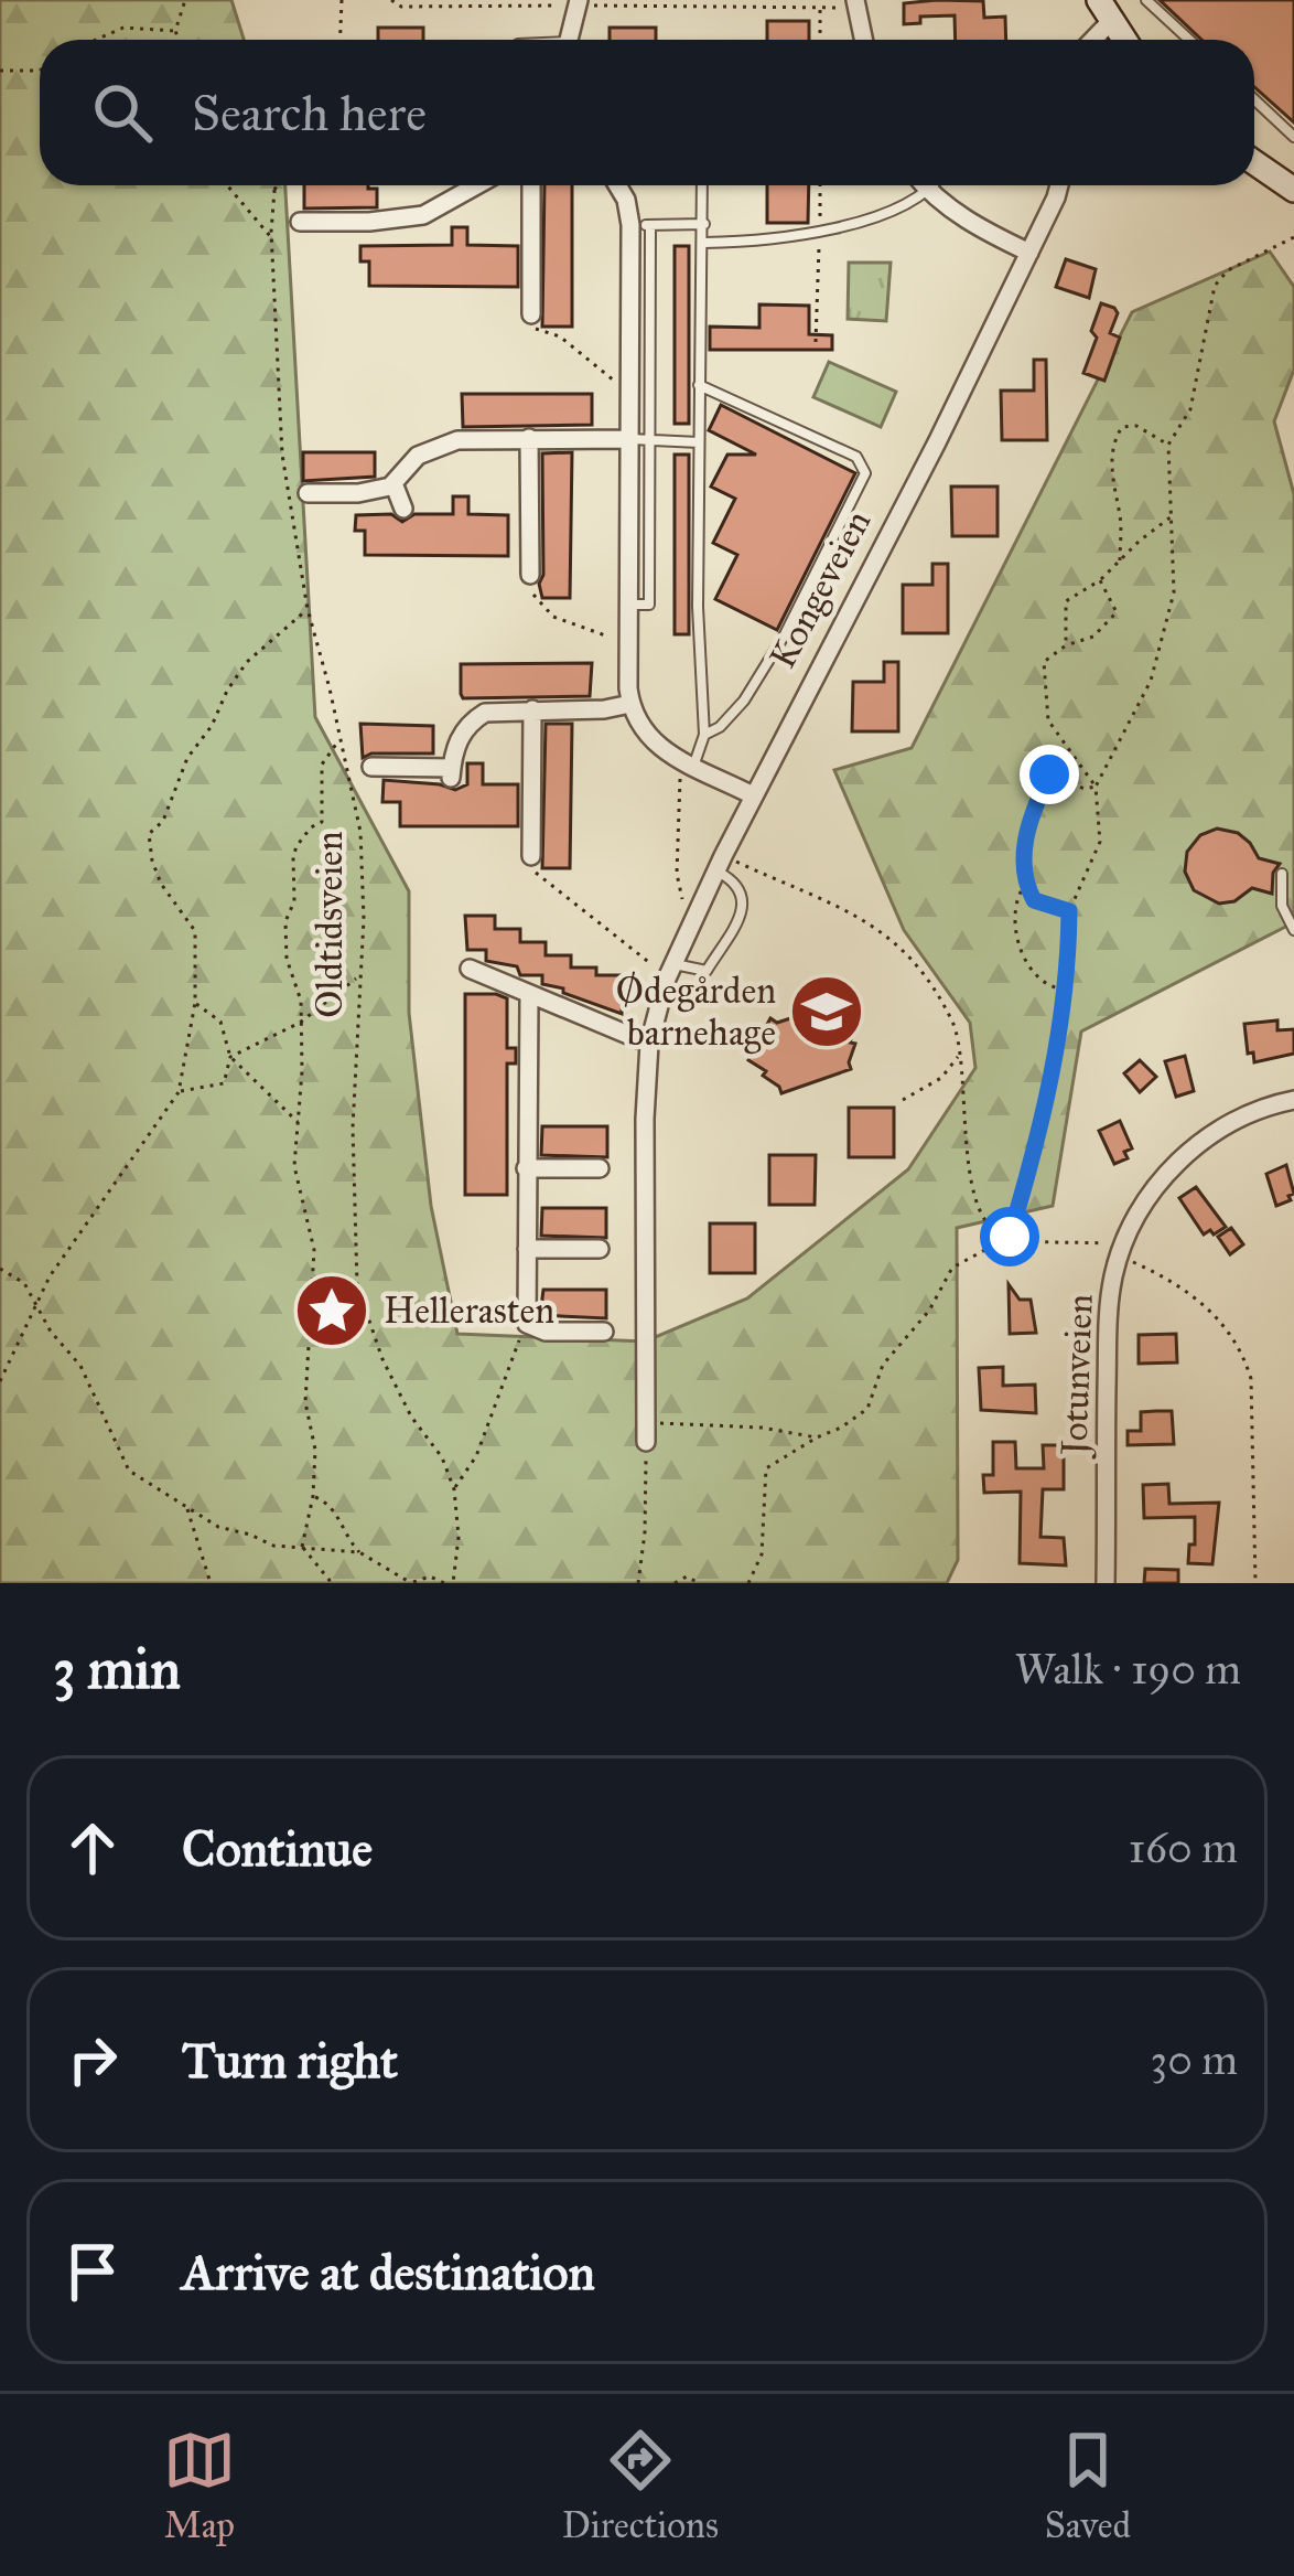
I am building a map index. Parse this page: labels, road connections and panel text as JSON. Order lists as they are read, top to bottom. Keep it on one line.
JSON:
{"streets":{"street":["Kongeveien","Jotunveien"],"path":["Oldtidsveien"]},"places":{"school or university":["Ødegården barnehage"],"place":["Hellerasten"]},"page":{"search":"Search here","heading":["3 min","Walk · 190 m"],"list":[["Continue","160 m"],["Turn right","30 m"],"Arrive at destination"],"nav":["Map","Directions","Saved"]}}
